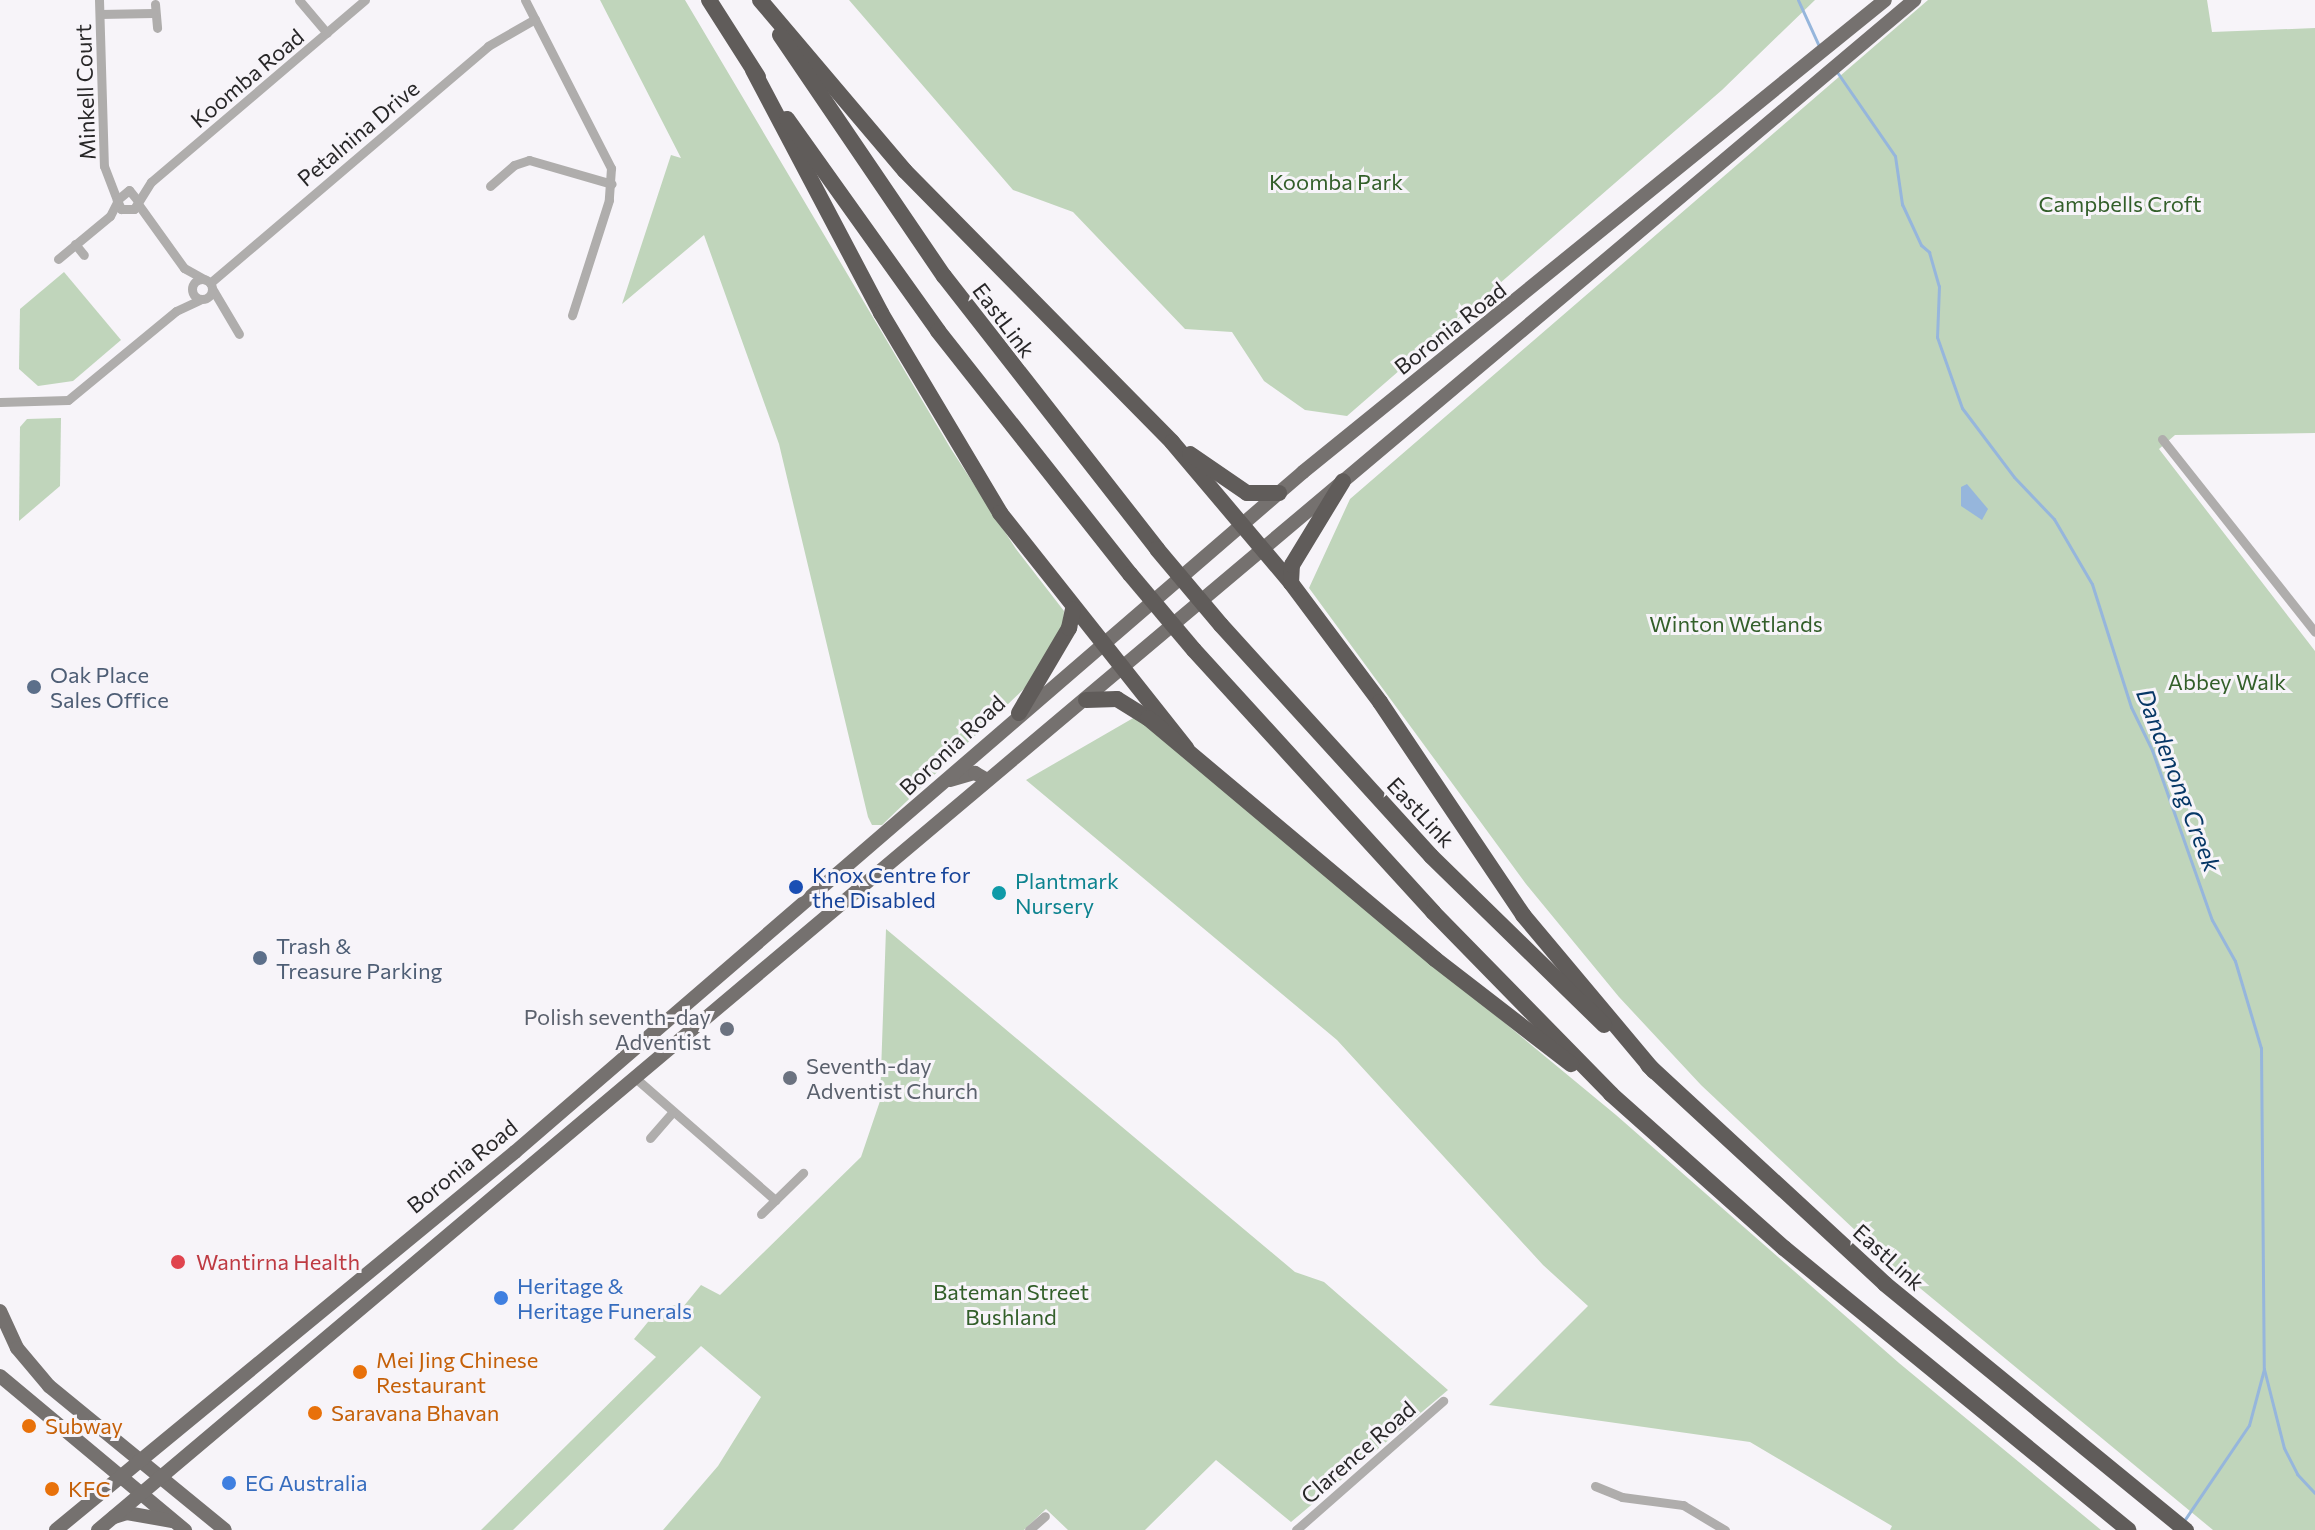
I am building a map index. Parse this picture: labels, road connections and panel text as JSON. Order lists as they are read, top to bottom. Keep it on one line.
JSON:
{"streets":{"highway":["EastLink"],"main road":["Boronia Road"],"street":["Koomba Road","Minkell Court","Petalnina Drive","Clarence Road"]},"crossings":[["Koomba Road","Minkell Court"]],"water":["Dandenong Creek"],"parks":["Koomba Park","Campbells Croft","Winton Wetlands","Abbey Walk","Bateman Street Bushland"],"places":["Oak Place Sales Office","Knox Centre for the Disabled","Plantmark Nursery","Trash & Treasure Parking","Polish seventh-day Adventist","Seventh-day Adventist Church","Wantirna Health","Heritage & Heritage Funerals","Mei Jing Chinese Restaurant","Saravana Bhavan","Subway","EG Australia","KFC"]}
